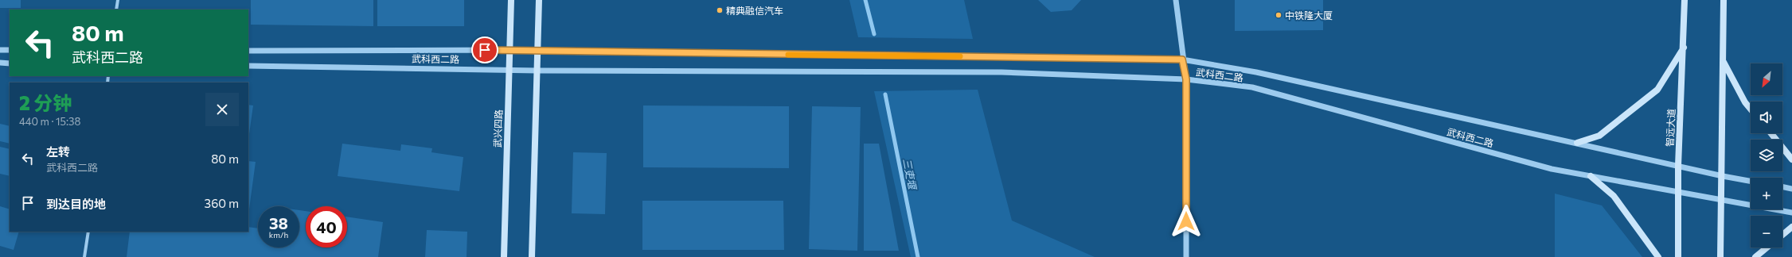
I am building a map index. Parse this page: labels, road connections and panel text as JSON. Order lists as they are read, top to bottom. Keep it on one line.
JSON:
{"streets":{"main road":["智远大道","武兴四路"],"street":["武科西二路"]},"crossings":[["武科西二路","智远大道"],["武科西二路","武兴四路"]],"water":["三吏堰"],"places":["精典融信汽车","中铁隆大厦"],"north":"bottom left","page":{"turn":["80 m","武科西二路"],"map_buttons":["+","−"],"heading":["2 分钟","440 m · 15:38"],"list":[{"name":"左转","note":"武科西二路","value":"80 m"},{"name":"到达目的地","value":"360 m"}],"speed":"38 km/h","limit":"40"}}
